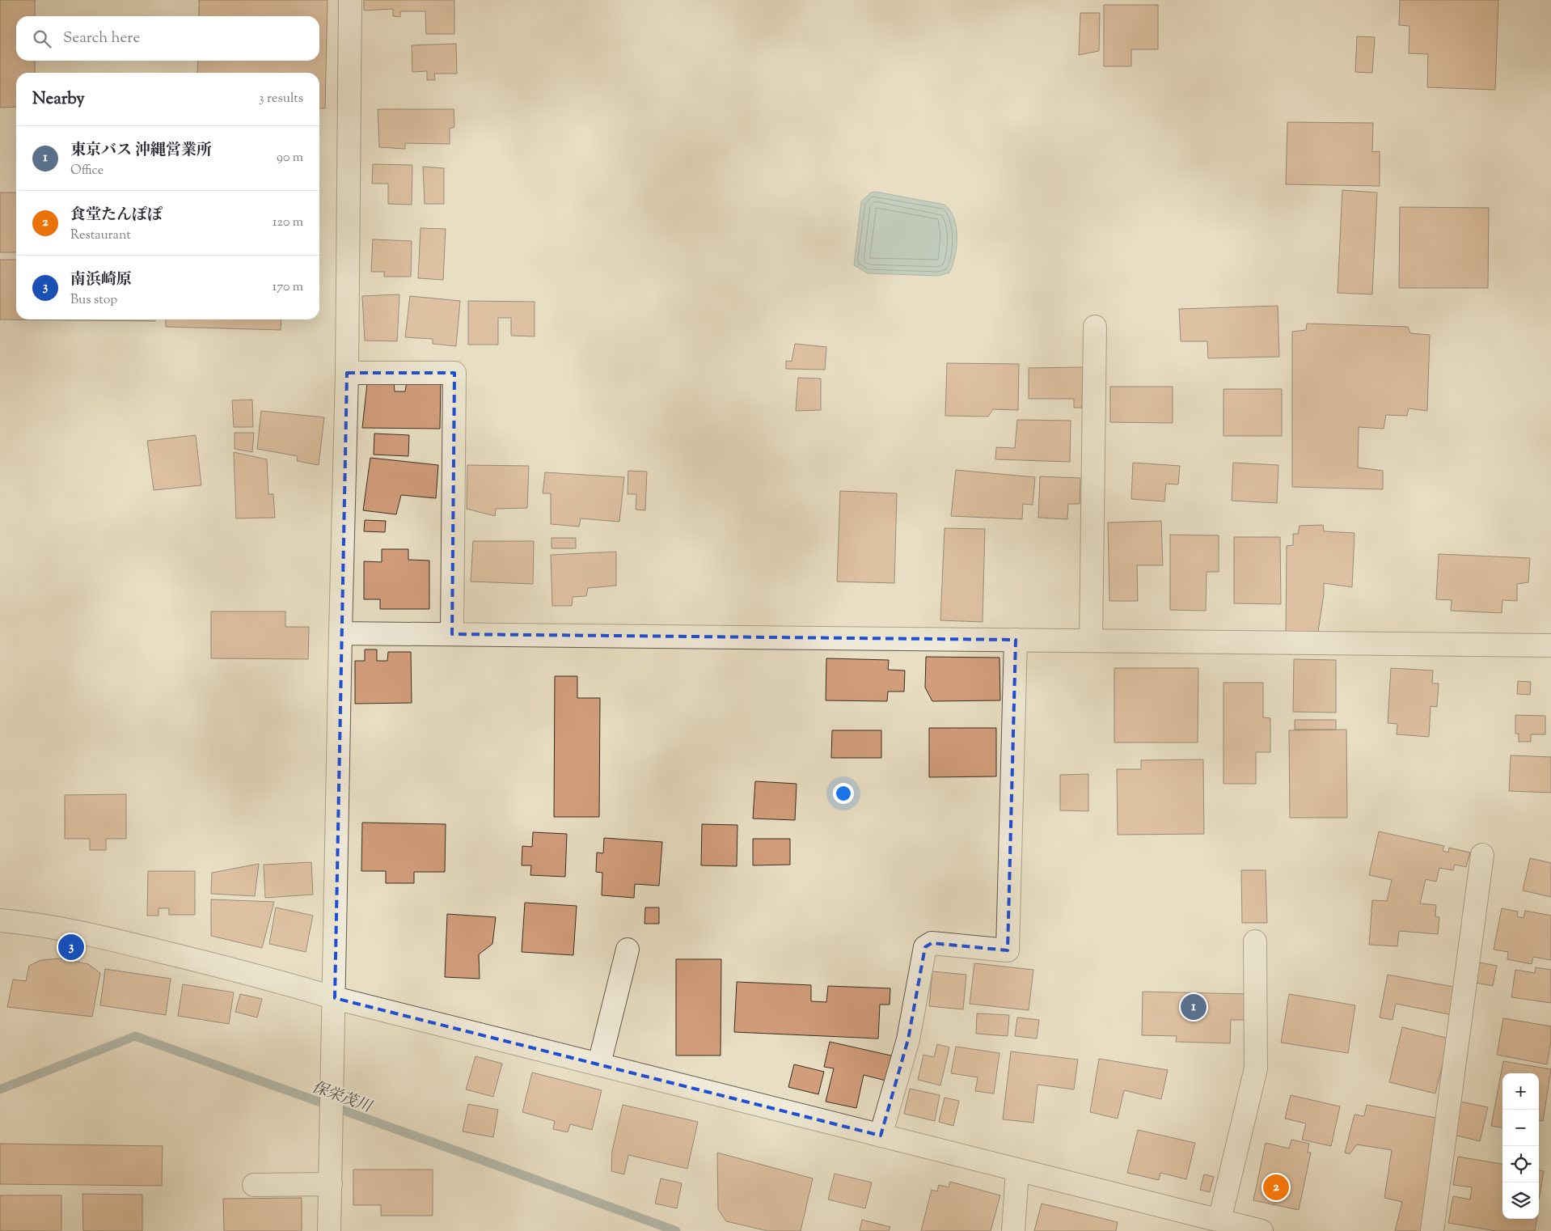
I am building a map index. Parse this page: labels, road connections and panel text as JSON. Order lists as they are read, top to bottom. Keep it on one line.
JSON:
{"water":["保栄茂川"],"page":{"search":"Search here","heading":["Nearby","3 results"],"list":[{"mark":"1","name":"東京バス 沖縄営業所","note":"Office","value":"90 m"},{"mark":"2","name":"食堂たんぽぽ","note":"Restaurant","value":"120 m"},{"mark":"3","name":"南浜崎原","note":"Bus stop","value":"170 m"}],"pins":["3","1","2"],"map_buttons":["+","−"]}}
